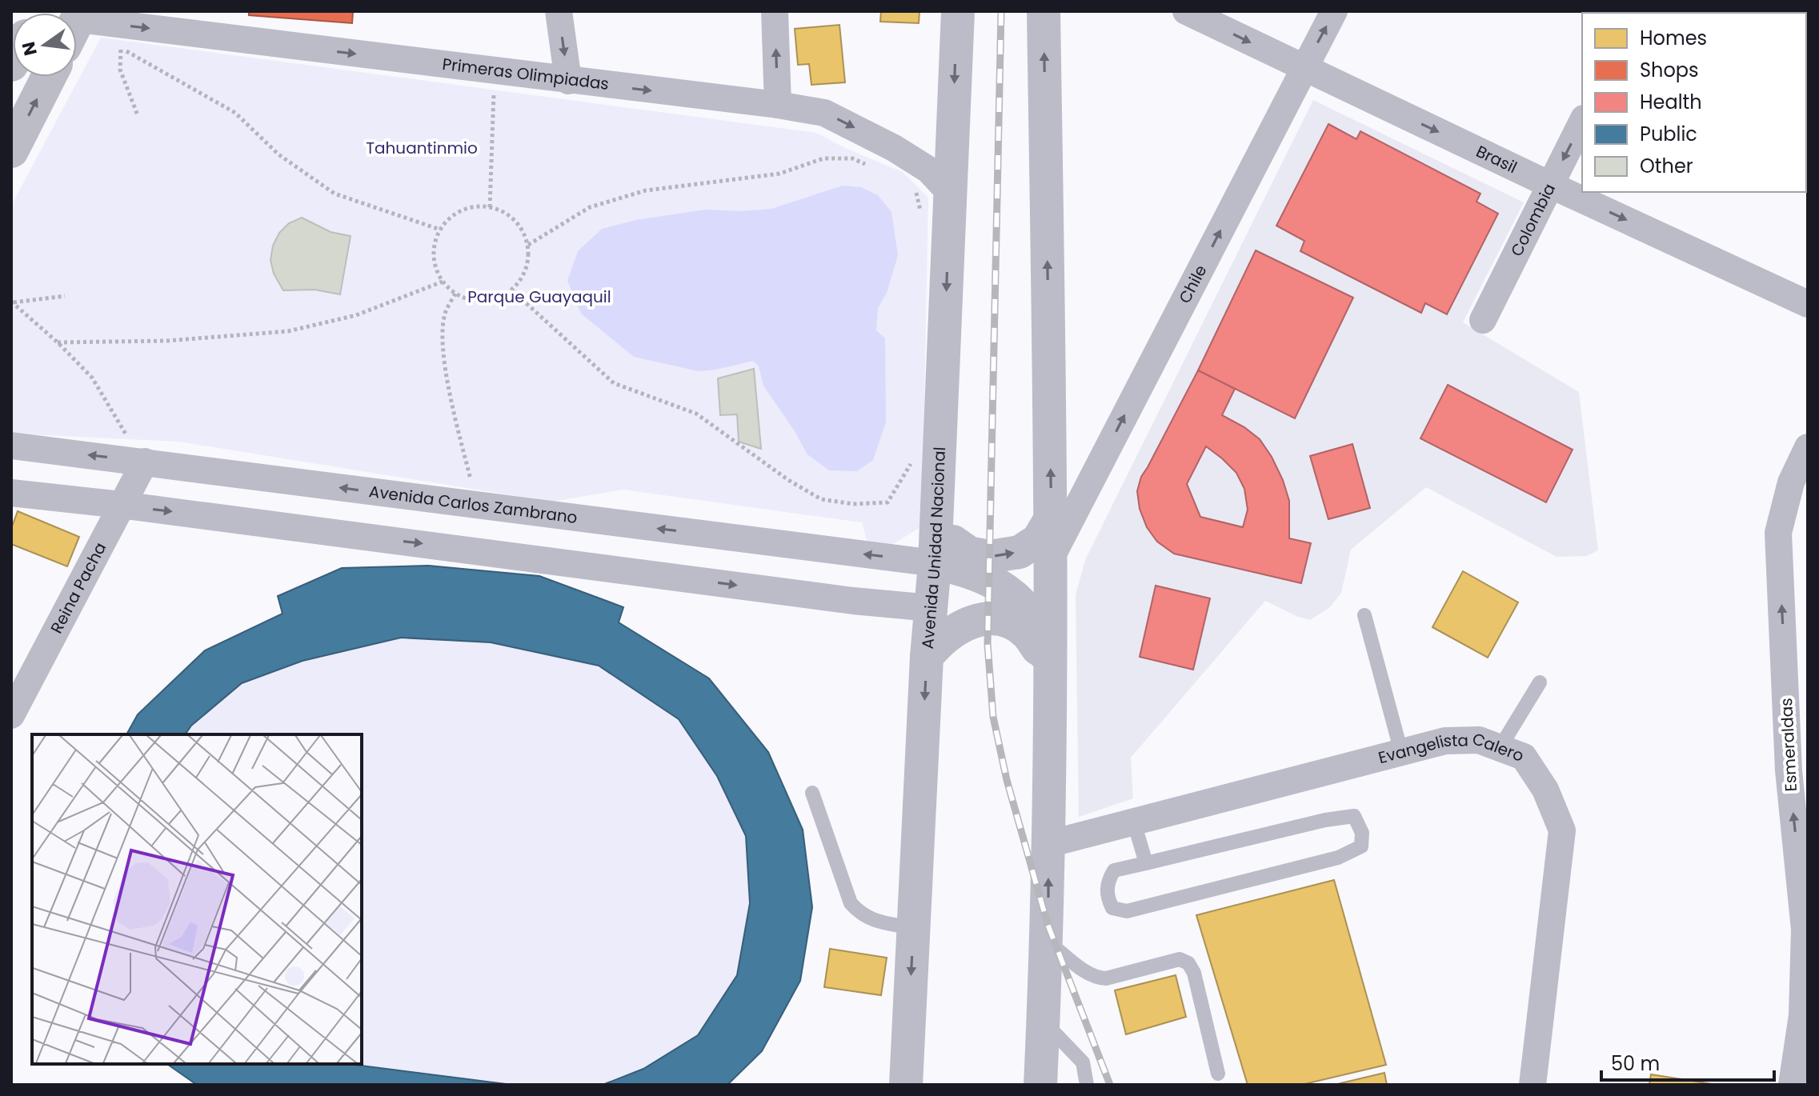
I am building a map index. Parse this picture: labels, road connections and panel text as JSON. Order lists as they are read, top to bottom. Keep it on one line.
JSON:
{"streets":{"street":["Primeras Olimpiadas","Brasil","Colombia","Chile","Avenida Carlos Zambrano","Avenida Unidad Nacional","Reina Pacha","Esmeraldas","Evangelista Calero"]},"crossings":[["Primeras Olimpiadas","Avenida Unidad Nacional"],["Brasil","Colombia"],["Brasil","Chile"],["Avenida Carlos Zambrano","Avenida Unidad Nacional"],["Avenida Carlos Zambrano","Reina Pacha"]],"one_way":["Primeras Olimpiadas","Brasil","Chile","Esmeraldas"],"parks":["Tahuantinmio","Parque Guayaquil"],"legend":["Homes","Shops","Health","Public","Other"],"scale_bar":"50 m","north":"left"}
